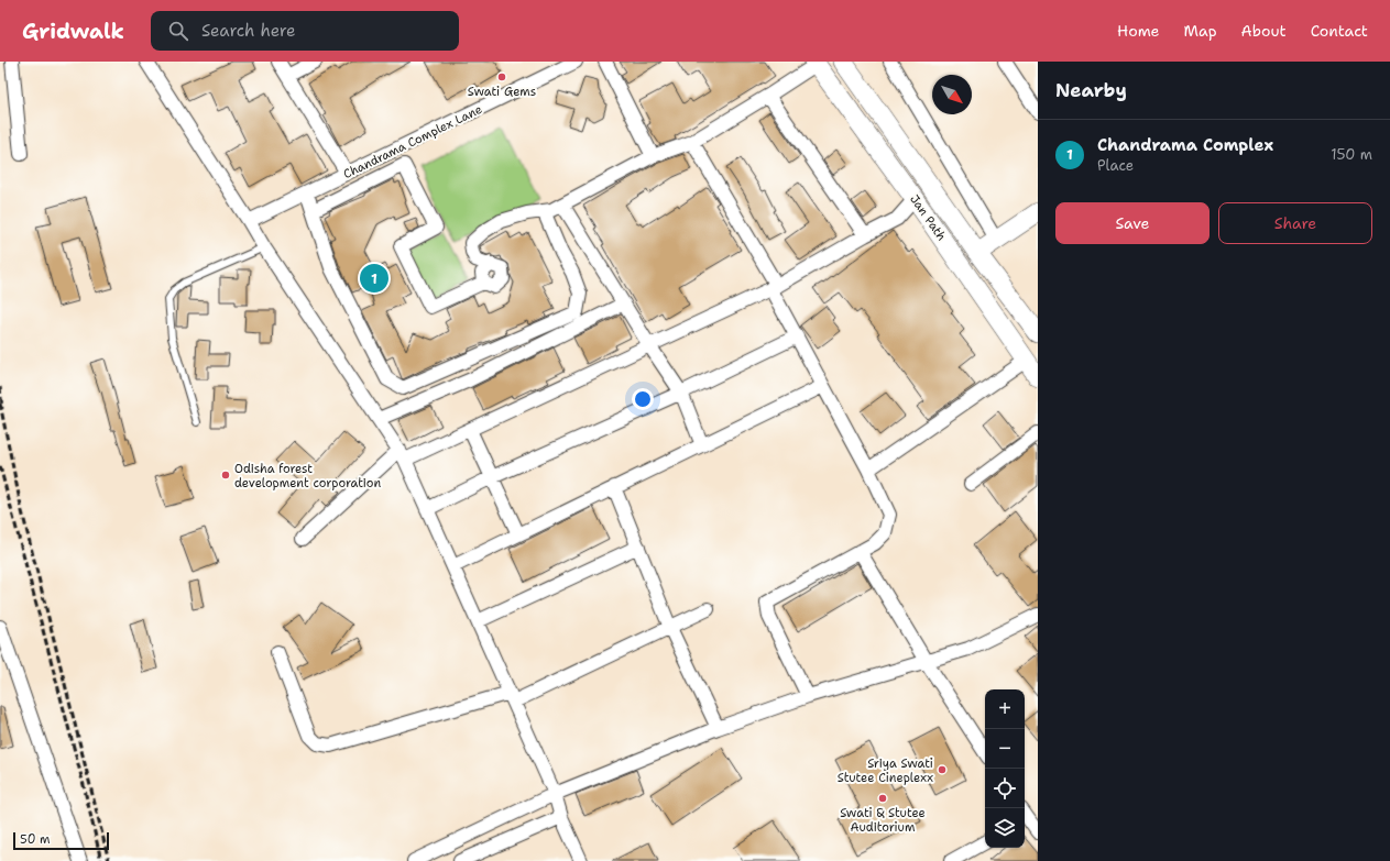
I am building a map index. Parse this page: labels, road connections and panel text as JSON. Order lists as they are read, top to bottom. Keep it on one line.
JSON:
{"streets":{"main road":["Jan Path"],"street":["Chandrama Complex Lane"]},"places":["Swati Gems","Odisha forest development corporation","Sriya Swati Stutee Cineplexx","Swati & Stutee Auditorium"],"scale_bar":"50 m","north":"bottom right","page":{"header":"Gridwalk","search":"Search here","nav":["Home","Map","About","Contact"],"heading":"Nearby","list":[{"mark":"1","name":"Chandrama Complex","note":"Place","value":"150 m"}],"buttons":["Save","Share"],"pins":"1","map_buttons":["+","−"],"scale":"50 m"}}
